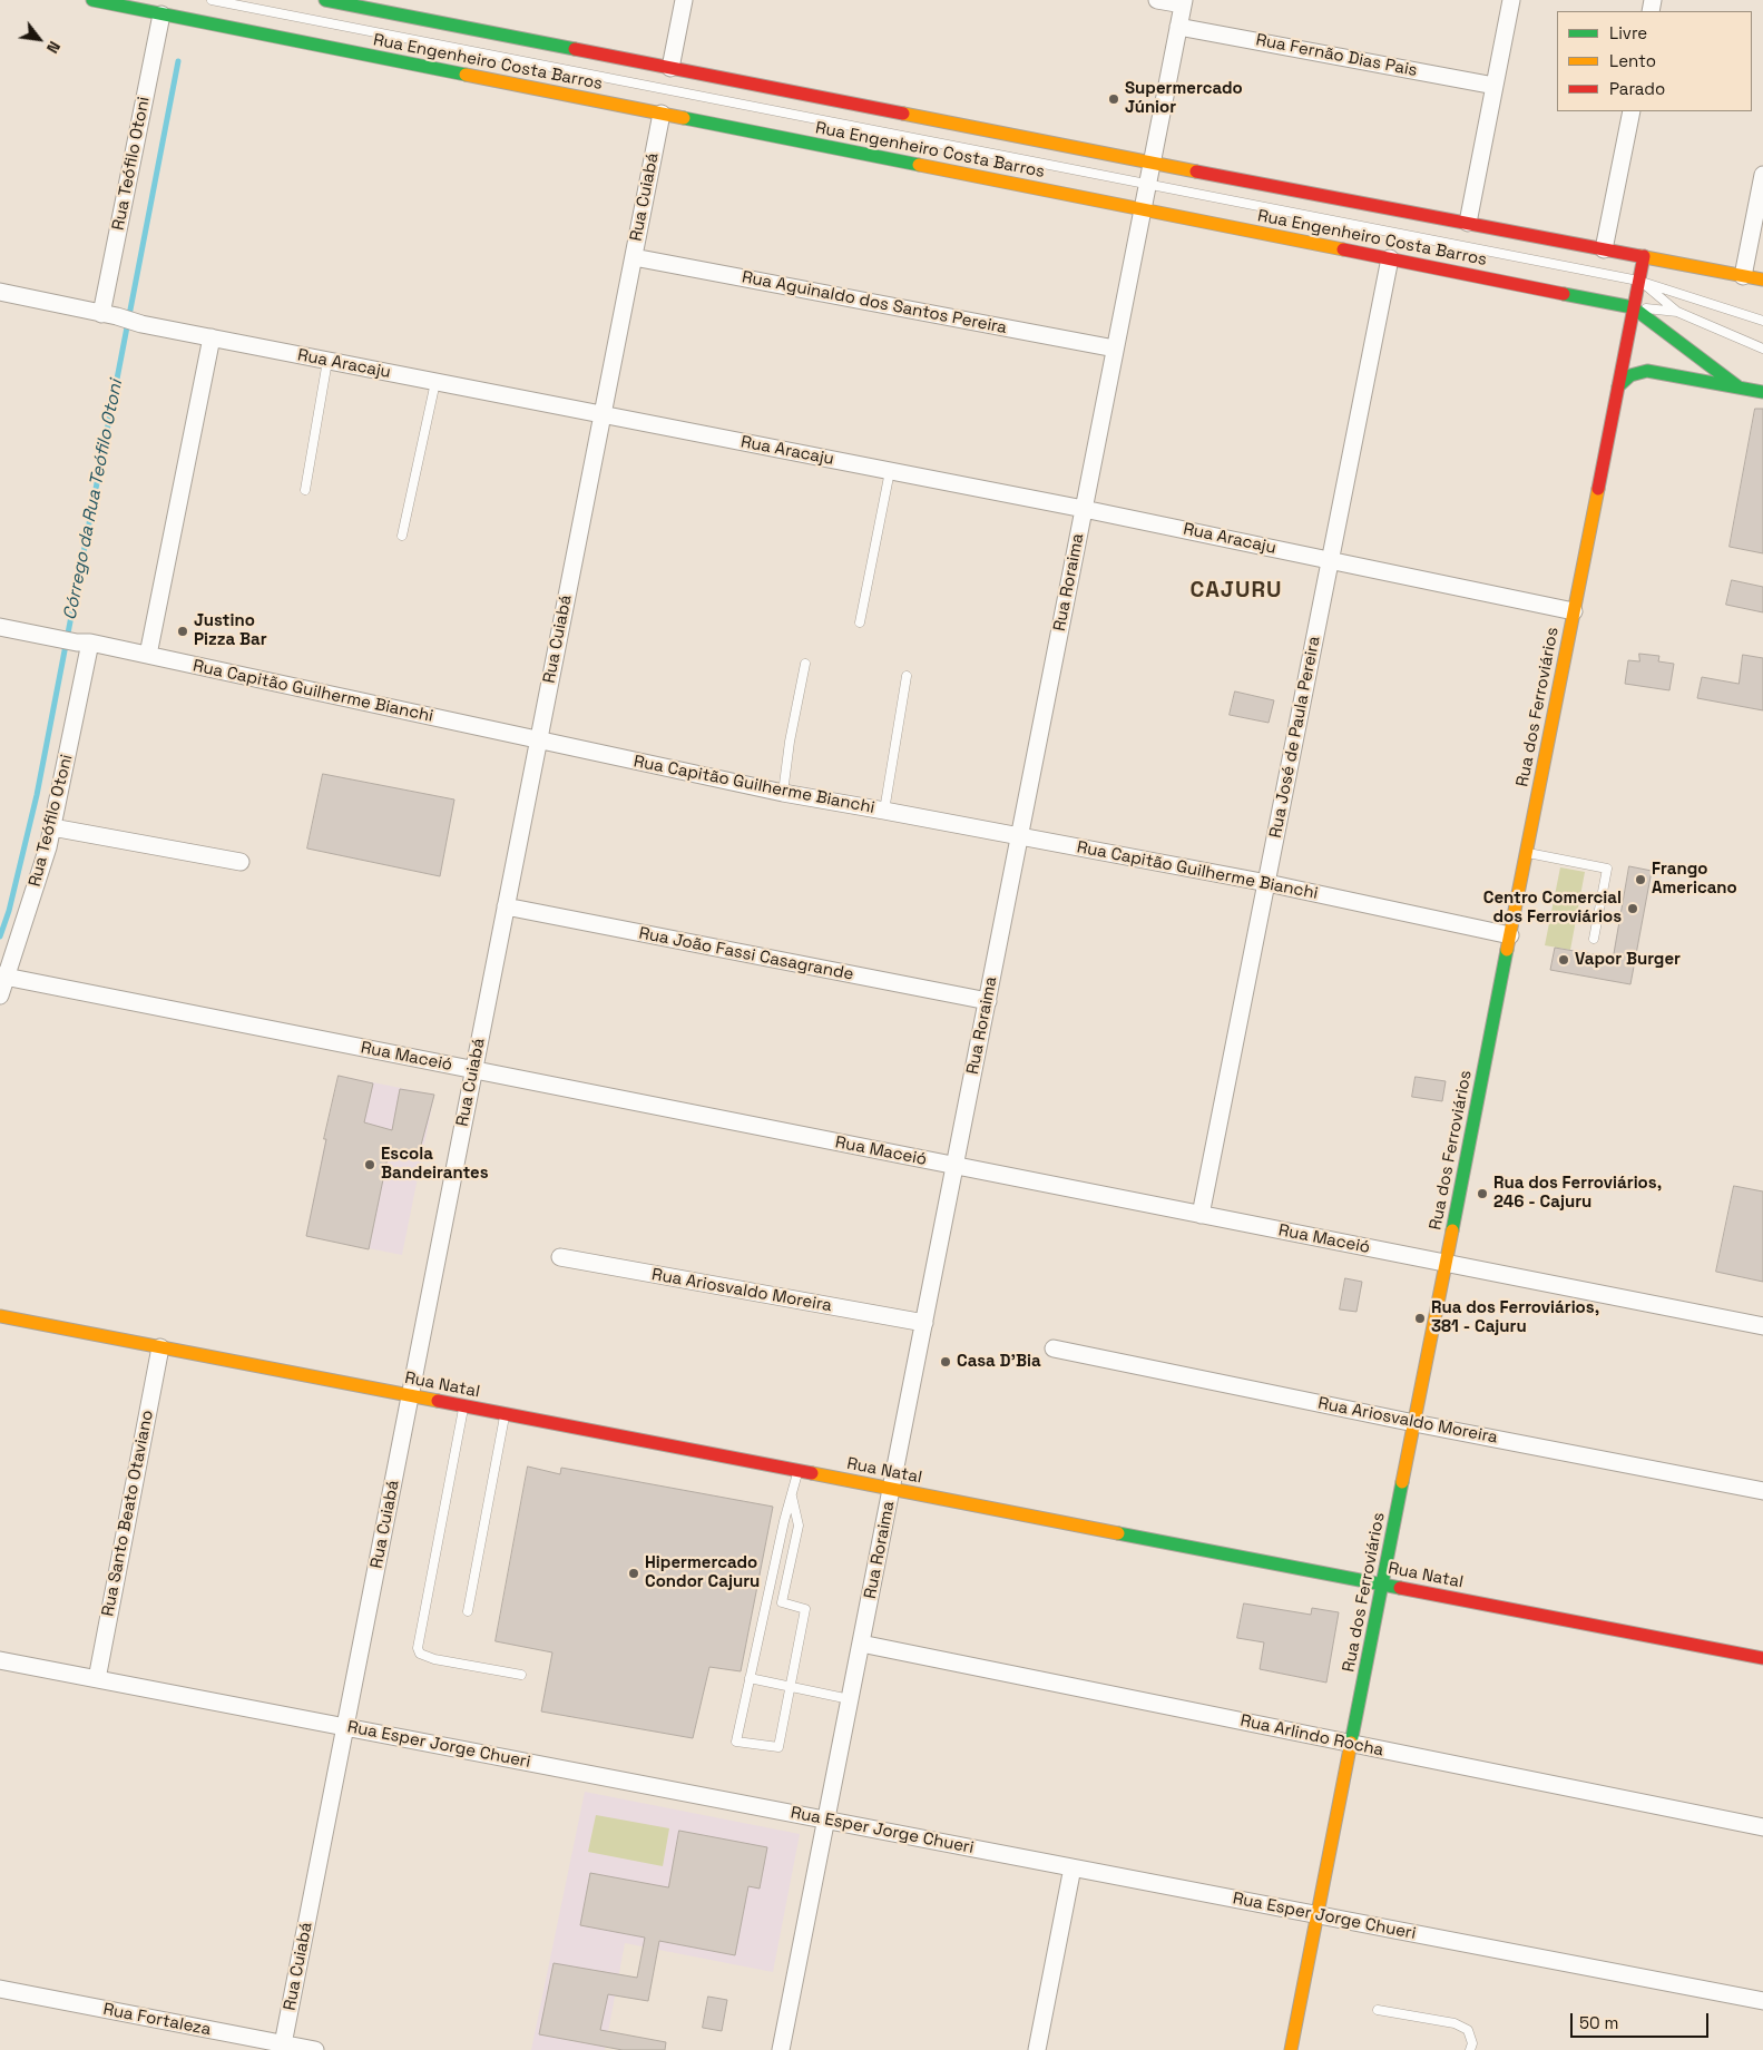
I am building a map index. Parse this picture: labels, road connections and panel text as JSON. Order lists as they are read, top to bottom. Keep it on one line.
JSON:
{"streets":{"street":["Rua Fernão Dias Pais","Rua Engenheiro Costa Barros","Rua Teófilo Otoni","Rua Cuiabá","Rua Aguinaldo dos Santos Pereira","Rua Aracaju","Rua Roraima","Rua Capitão Guilherme Bianchi","Rua dos Ferroviários","Rua José de Paula Pereira","Rua João Fassi Casagrande","Rua Maceió","Rua Ariosvaldo Moreira","Rua Natal","Rua Santo Beato Otaviano","Rua Arlindo Rocha","Rua Esper Jorge Chueri","Rua Fortaleza"]},"crossings":[["Rua Fernão Dias Pais","Rua Roraima"],["Rua Engenheiro Costa Barros","Rua Teófilo Otoni"],["Rua Engenheiro Costa Barros","Rua Cuiabá"],["Rua Engenheiro Costa Barros","Rua Roraima"],["Rua Engenheiro Costa Barros","Rua dos Ferroviários"],["Rua Engenheiro Costa Barros","Rua José de Paula Pereira"],["Rua Teófilo Otoni","Rua Aracaju"],["Rua Teófilo Otoni","Rua Capitão Guilherme Bianchi"],["Rua Teófilo Otoni","Rua Maceió"],["Rua Cuiabá","Rua Aguinaldo dos Santos Pereira"],["Rua Cuiabá","Rua Aracaju"],["Rua Cuiabá","Rua Capitão Guilherme Bianchi"],["Rua Cuiabá","Rua João Fassi Casagrande"],["Rua Cuiabá","Rua Maceió"],["Rua Cuiabá","Rua Natal"],["Rua Cuiabá","Rua Esper Jorge Chueri"],["Rua Cuiabá","Rua Fortaleza"],["Rua Aguinaldo dos Santos Pereira","Rua Roraima"],["Rua Aracaju","Rua Roraima"],["Rua Aracaju","Rua dos Ferroviários"],["Rua Aracaju","Rua José de Paula Pereira"],["Rua Roraima","Rua Capitão Guilherme Bianchi"],["Rua Roraima","Rua João Fassi Casagrande"],["Rua Roraima","Rua Maceió"],["Rua Roraima","Rua Ariosvaldo Moreira"],["Rua Roraima","Rua Natal"],["Rua Roraima","Rua Arlindo Rocha"],["Rua Roraima","Rua Esper Jorge Chueri"],["Rua Capitão Guilherme Bianchi","Rua dos Ferroviários"],["Rua Capitão Guilherme Bianchi","Rua José de Paula Pereira"],["Rua dos Ferroviários","Rua Maceió"],["Rua dos Ferroviários","Rua Ariosvaldo Moreira"],["Rua dos Ferroviários","Rua Natal"],["Rua dos Ferroviários","Rua Arlindo Rocha"],["Rua dos Ferroviários","Rua Esper Jorge Chueri"],["Rua José de Paula Pereira","Rua Maceió"],["Rua Natal","Rua Santo Beato Otaviano"],["Rua Santo Beato Otaviano","Rua Esper Jorge Chueri"]],"districts":["CAJURU"],"water":["Córrego da Rua Teófilo Otoni"],"places":["Supermercado Júnior","Justino Pizza Bar","Frango Americano","Centro Comercial dos Ferroviários","Vapor Burger","Escola Bandeirantes","Rua dos Ferroviários, 246 - Cajuru","Rua dos Ferroviários, 381 - Cajuru","Casa D’Bia","Hipermercado Condor Cajuru"],"legend":["Livre","Lento","Parado"],"scale_bar":"50 m","north":"bottom right"}
